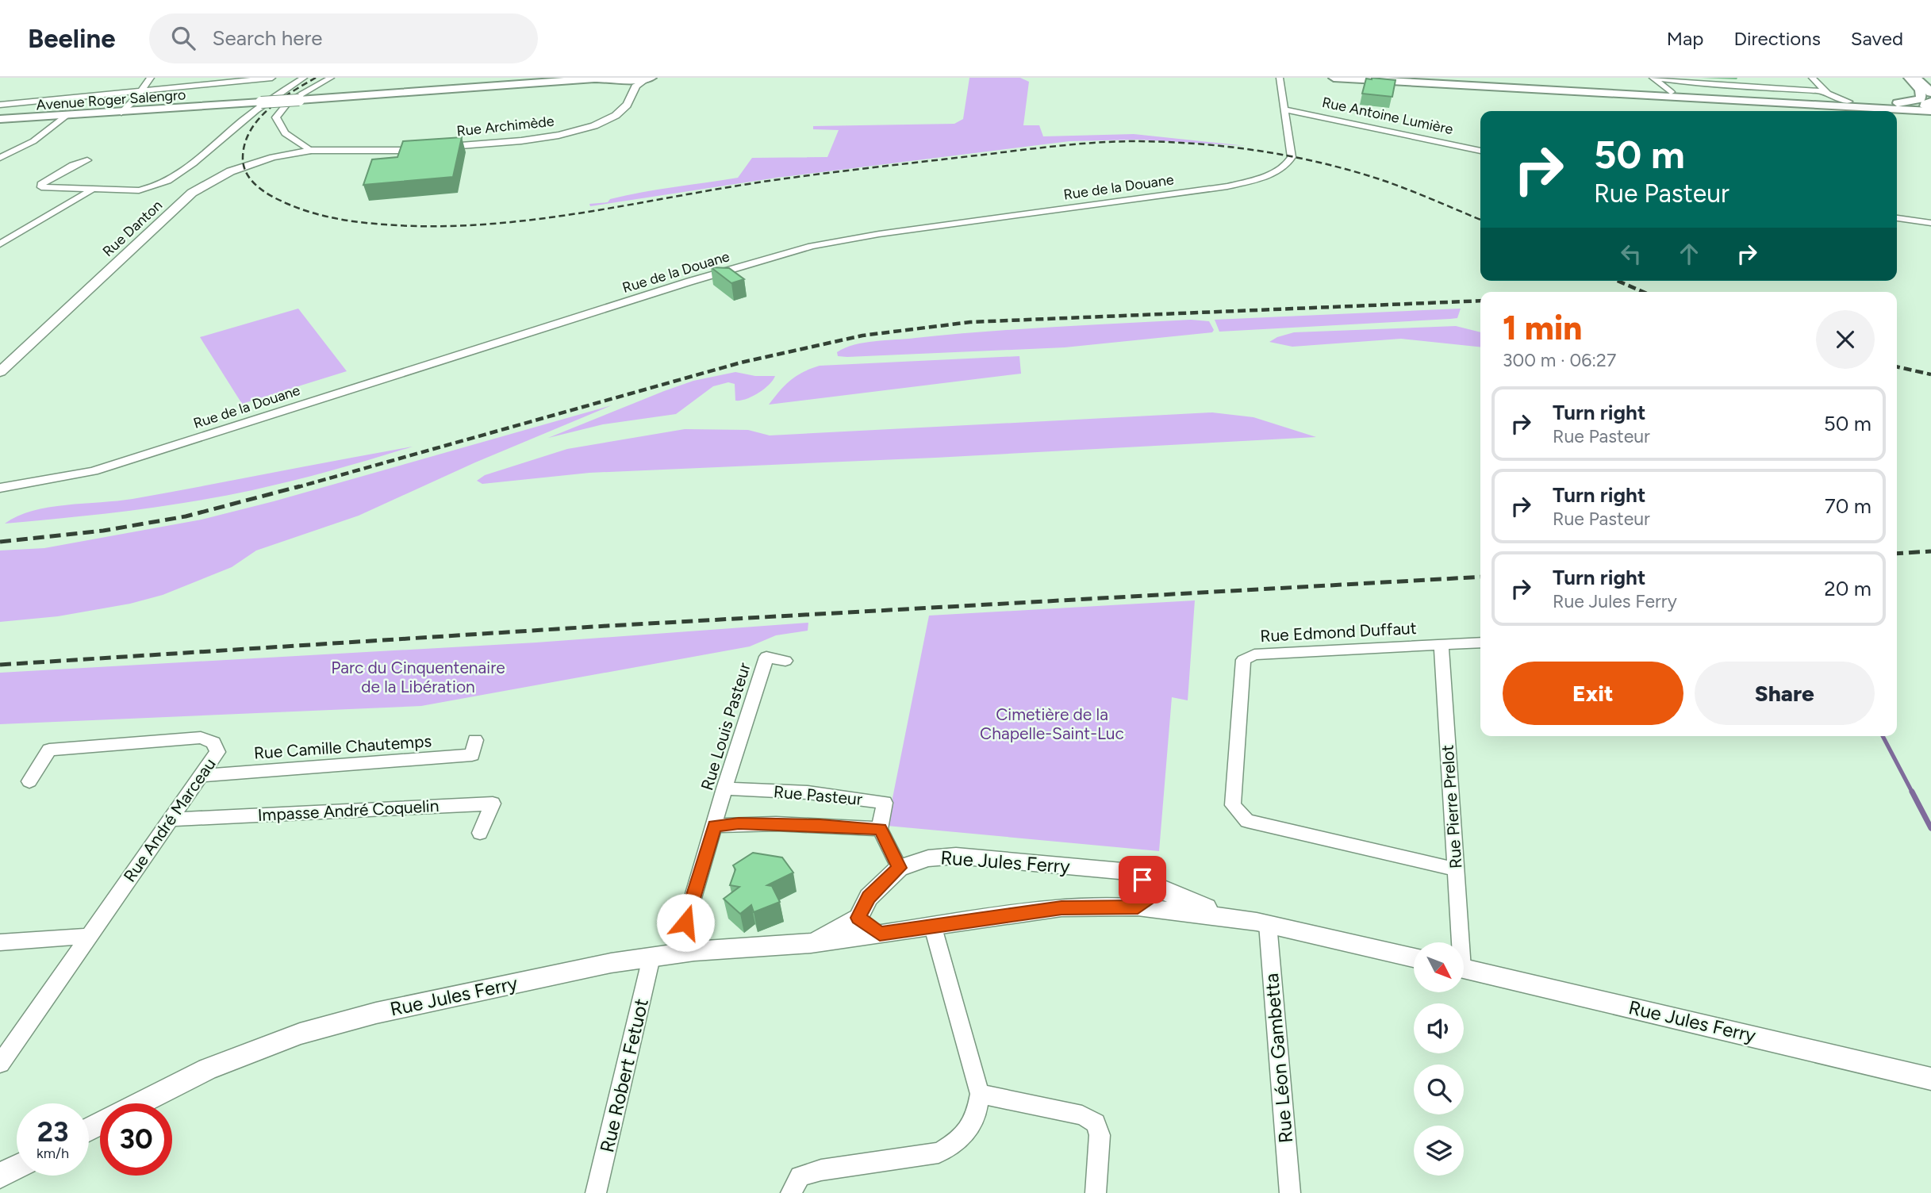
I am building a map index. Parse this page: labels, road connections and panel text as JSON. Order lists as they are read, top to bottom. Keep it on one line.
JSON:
{"streets":{"main road":["Avenue Roger Salengro"],"street":["Rue Antoine Lumière","Rue Archimède","Rue de la Douane","Rue Danton","Rue Edmond Duffaut","Rue Louis Pasteur","Rue Camille Chautemps","Rue Pasteur","Rue Pierre Prelot","Impasse André Coquelin","Rue André Marceau","Rue Jules Ferry","Rue Léon Gambetta","Rue Robert Fetuot"]},"crossings":[["Avenue Roger Salengro","Rue Archimède"],["Rue Antoine Lumière","Rue de la Douane"],["Rue Archimède","Rue Danton"],["Rue Edmond Duffaut","Rue Pierre Prelot"],["Rue Louis Pasteur","Rue Pasteur"],["Rue Camille Chautemps","Rue André Marceau"],["Impasse André Coquelin","Rue André Marceau"],["Rue Jules Ferry","Rue Léon Gambetta"],["Rue Jules Ferry","Rue Robert Fetuot"]],"parks":["Parc du Cinquentenaire de la Libération","Cimetière de la Chapelle-Saint-Luc"],"north":"bottom right","page":{"header":"Beeline","search":"Search here","nav":["Map","Directions","Saved"],"turn":["50 m","Rue Pasteur"],"heading":["1 min","300 m · 06:27"],"list":[{"name":"Turn right","note":"Rue Pasteur","value":"50 m"},{"name":"Turn right","note":"Rue Pasteur","value":"70 m"},{"name":"Turn right","note":"Rue Jules Ferry","value":"20 m"}],"buttons":["Exit","Share"],"speed":"23 km/h","limit":"30"}}
